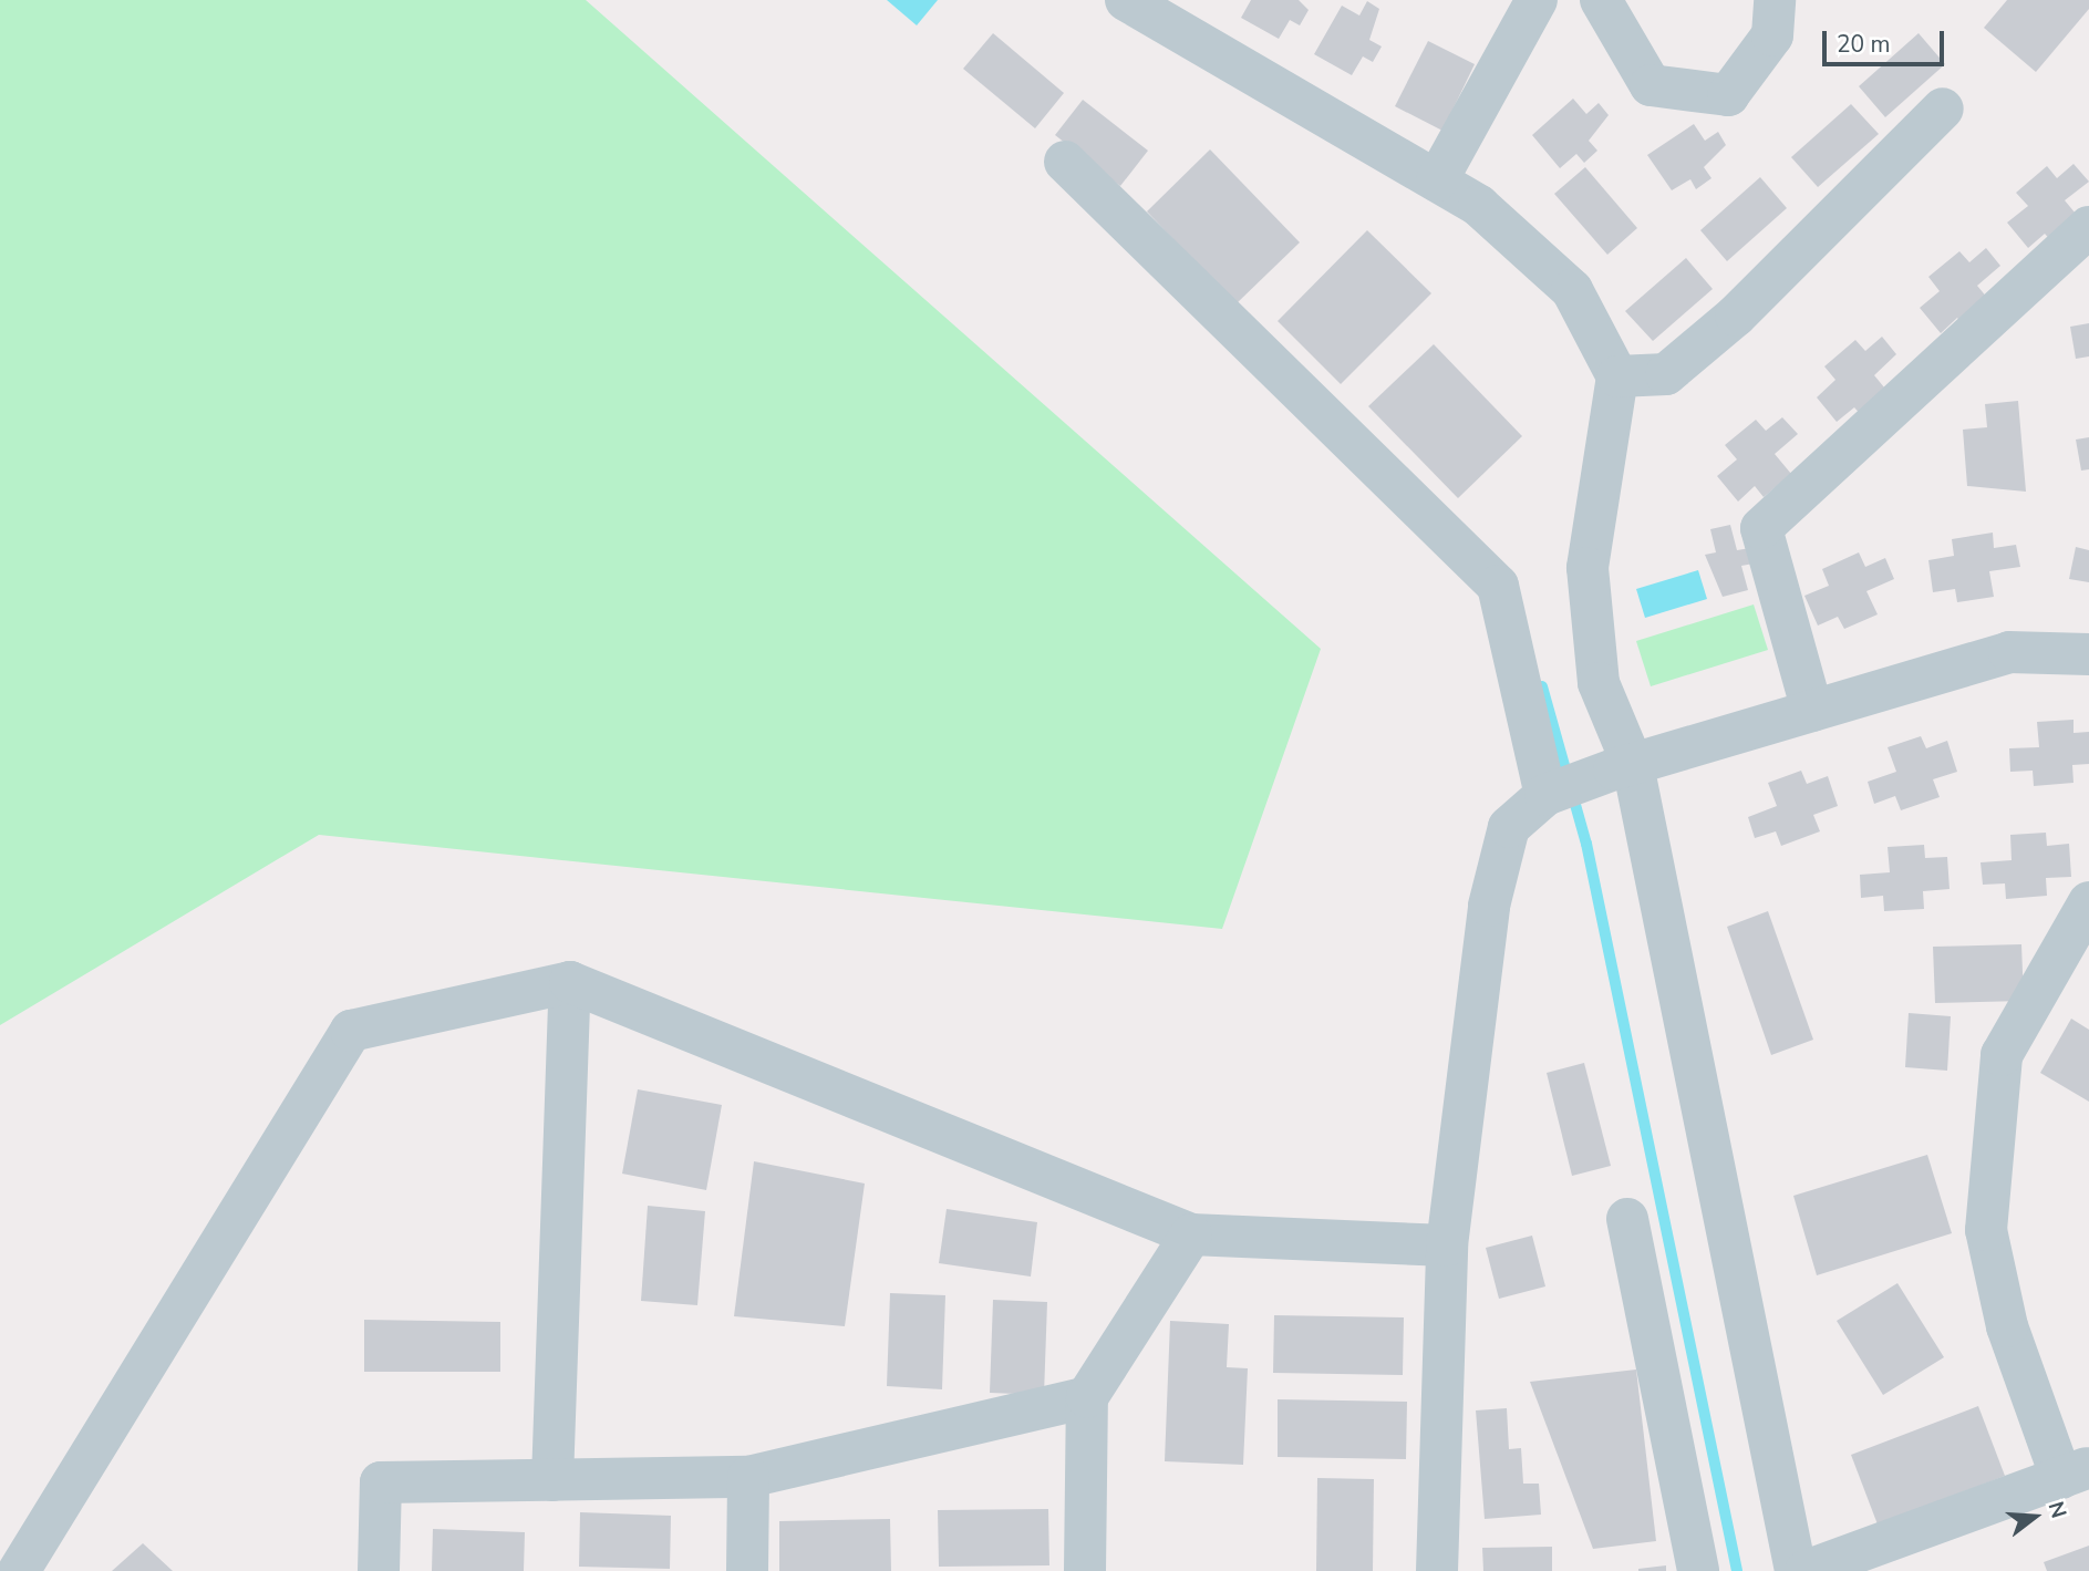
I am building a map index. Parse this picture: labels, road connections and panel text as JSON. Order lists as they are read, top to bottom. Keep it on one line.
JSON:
{"scale_bar":"20 m","north":"right"}
